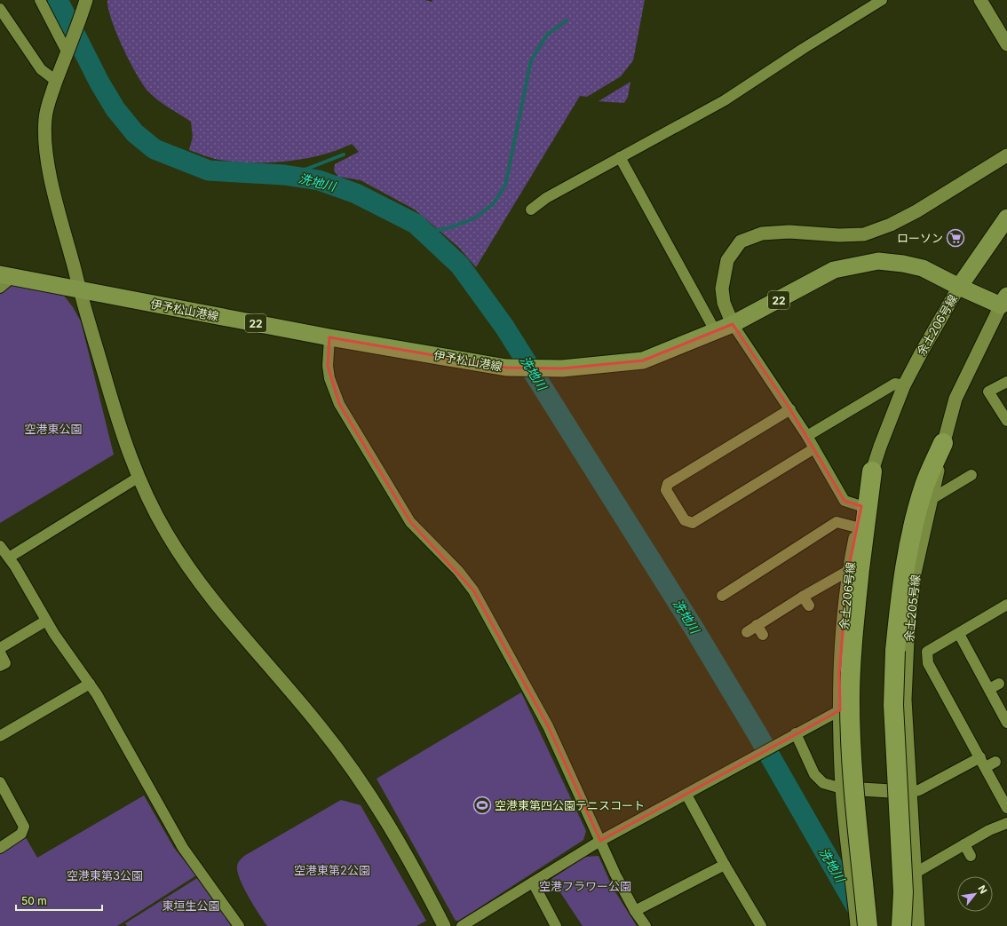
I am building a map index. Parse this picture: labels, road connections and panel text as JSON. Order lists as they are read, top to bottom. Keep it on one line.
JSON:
{"streets":{"main road":["22","伊予松山港線"],"street":["余土206号線","余土205号線"]},"crossings":[["伊予松山港線","余土206号線"],["伊予松山港線","余土205号線"]],"water":["洗地川"],"parks":["空港東公園","空港東第2公園","空港東第3公園","空港フラワー公園","東垣生公園"],"places":{"supermarket":["ローソン"],"sports":["空港東第四公園テニスコート"]},"scale_bar":"50 m","north":"top right"}
